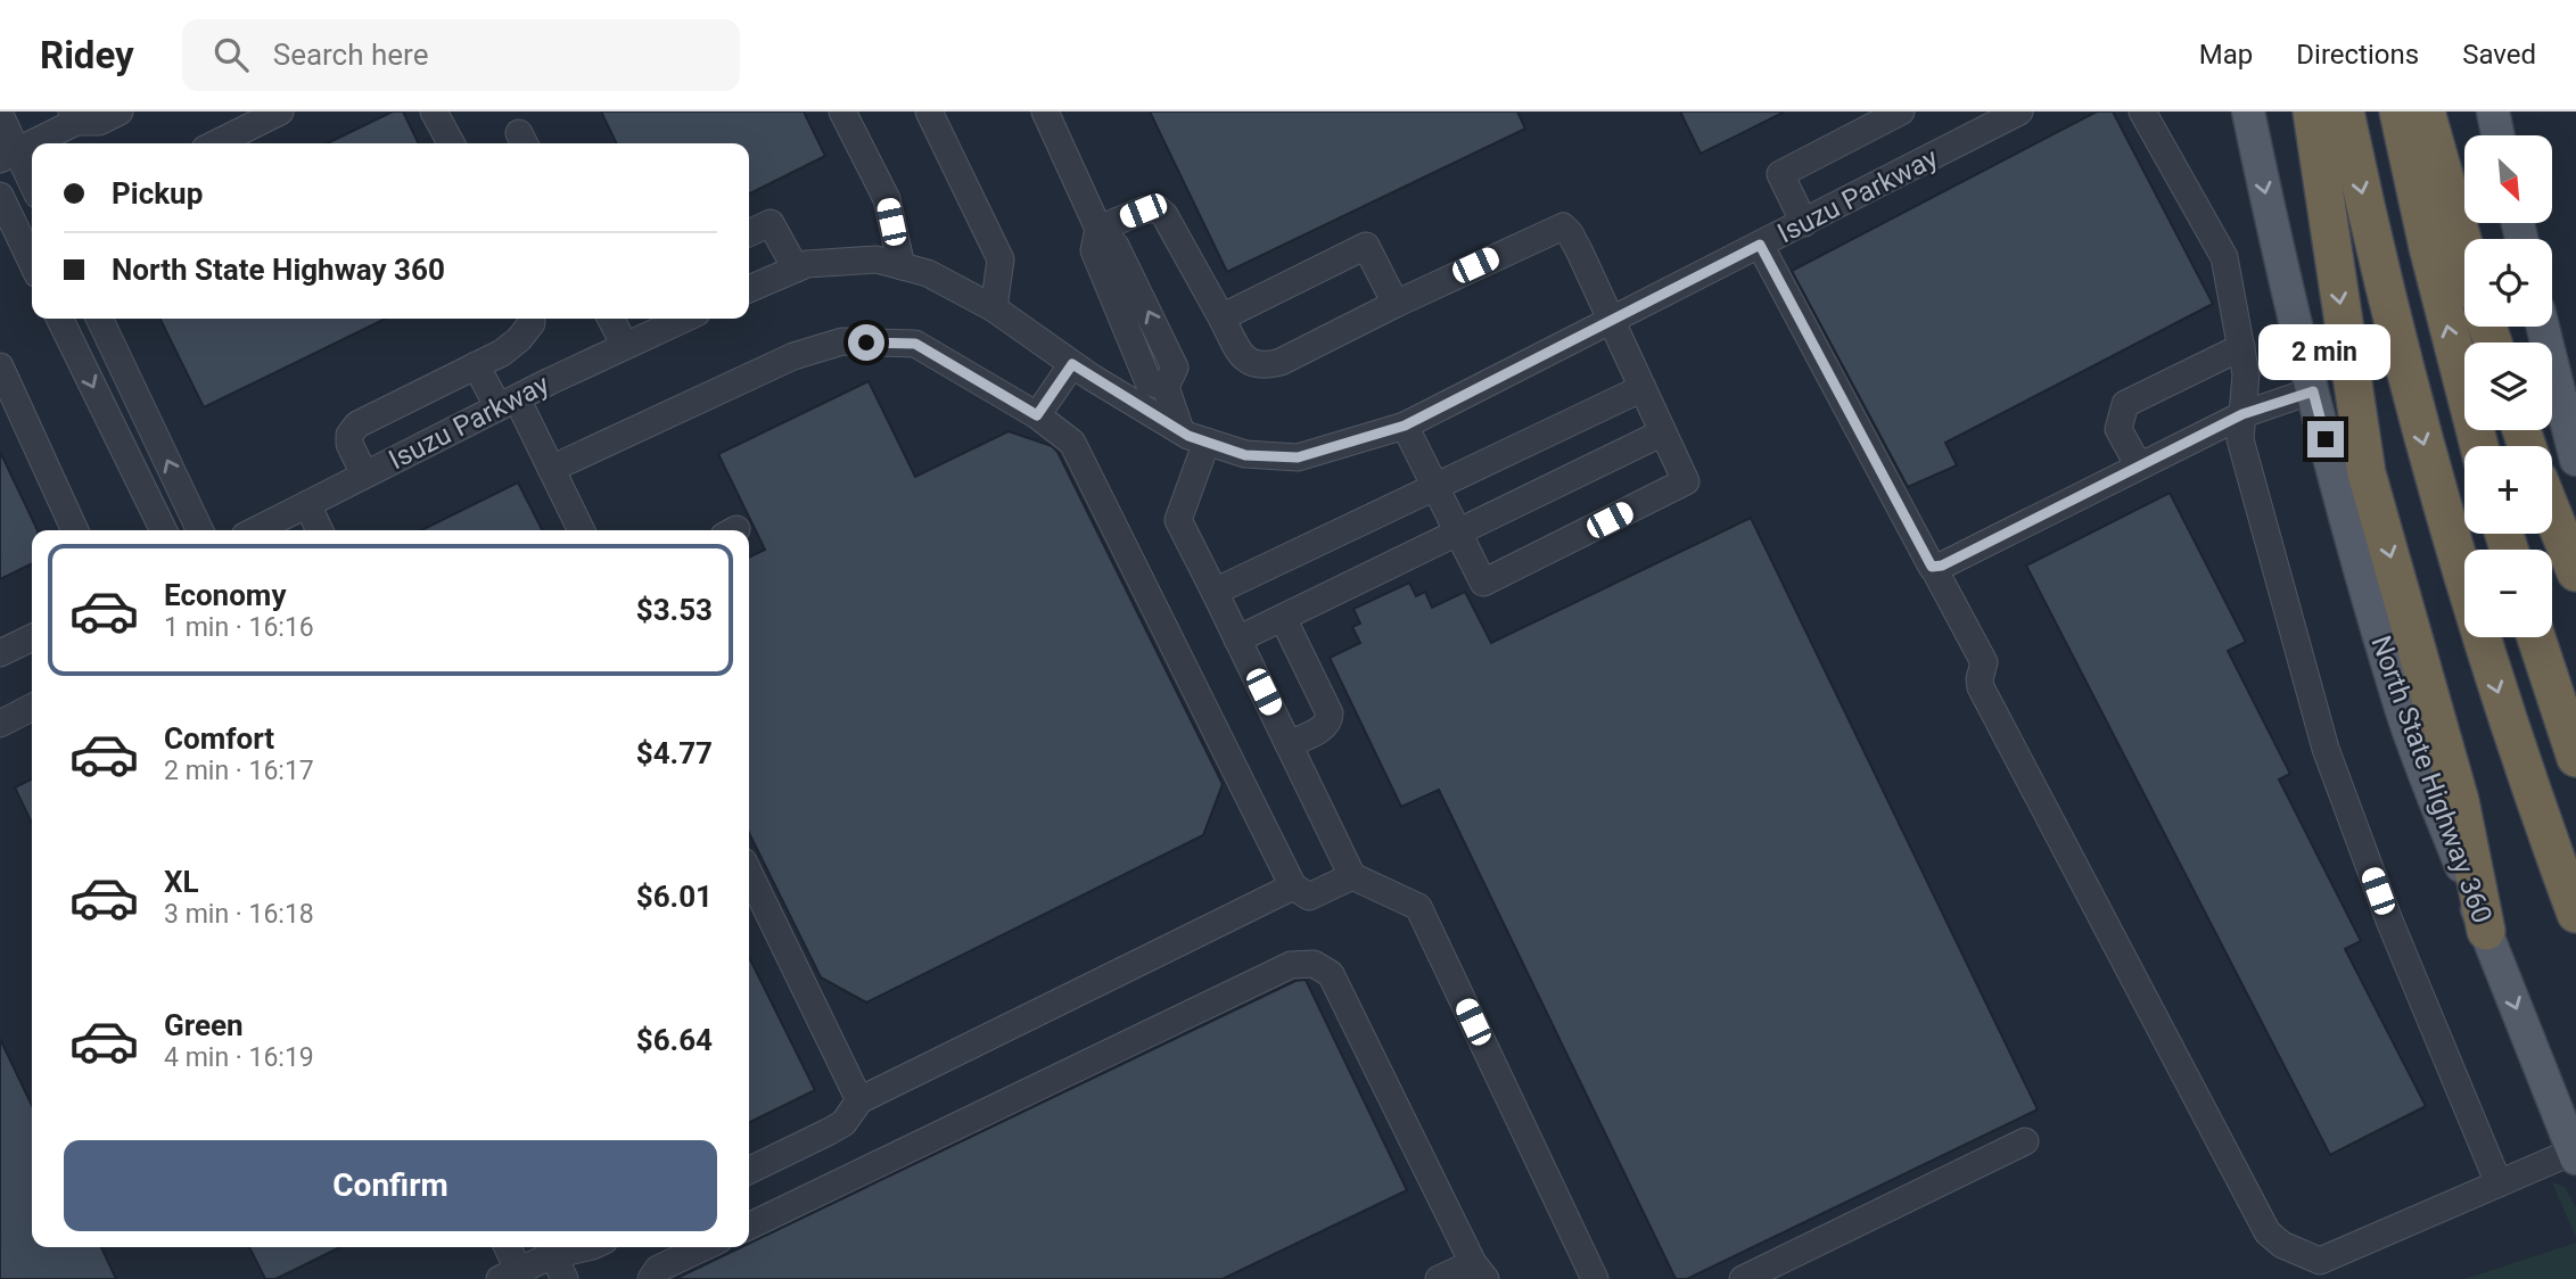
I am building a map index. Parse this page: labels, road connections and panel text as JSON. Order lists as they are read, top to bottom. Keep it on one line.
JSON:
{"streets":{"main road":["North State Highway 360"],"street":["Isuzu Parkway"]},"one_way":["North State Highway 360"],"north":"bottom right","page":{"header":"Ridey","search":"Search here","nav":["Map","Directions","Saved"],"map_buttons":["+","−"],"banner":["Pickup","North State Highway 360"],"bubble":"2 min","list":[{"name":"Economy","note":"1 min · 16:16","value":"$3.53"},{"name":"Comfort","note":"2 min · 16:17","value":"$4.77"},{"name":"XL","note":"3 min · 16:18","value":"$6.01"},{"name":"Green","note":"4 min · 16:19","value":"$6.64"}],"buttons":"Confirm"}}
